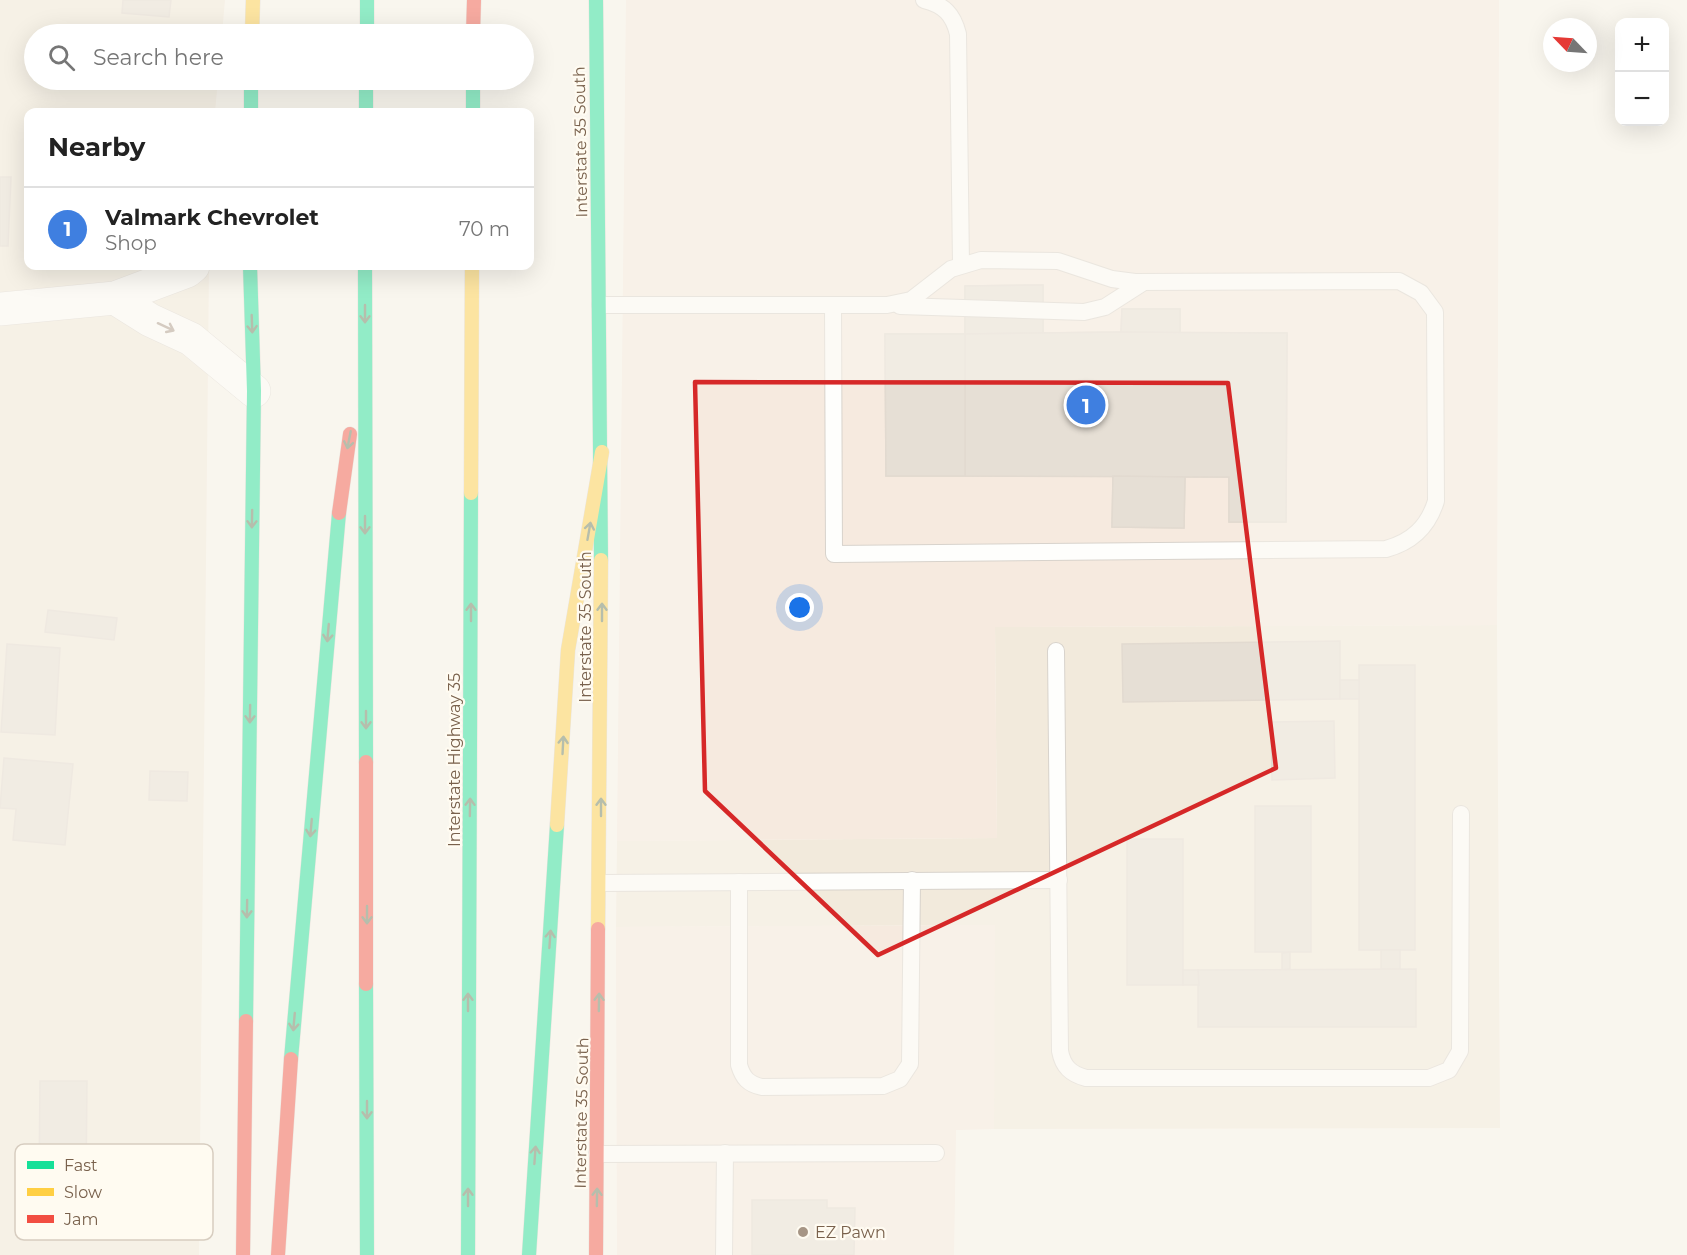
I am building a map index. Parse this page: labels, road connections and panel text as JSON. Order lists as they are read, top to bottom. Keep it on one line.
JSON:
{"streets":{"main road":["Interstate 35 South","Interstate Highway 35"]},"places":["EZ Pawn"],"legend":["Fast","Slow","Jam"],"north":"top left","page":{"map_buttons":["+","−"],"search":"Search here","heading":"Nearby","list":[{"mark":"1","name":"Valmark Chevrolet","note":"Shop","value":"70 m"}],"pins":"1"}}
